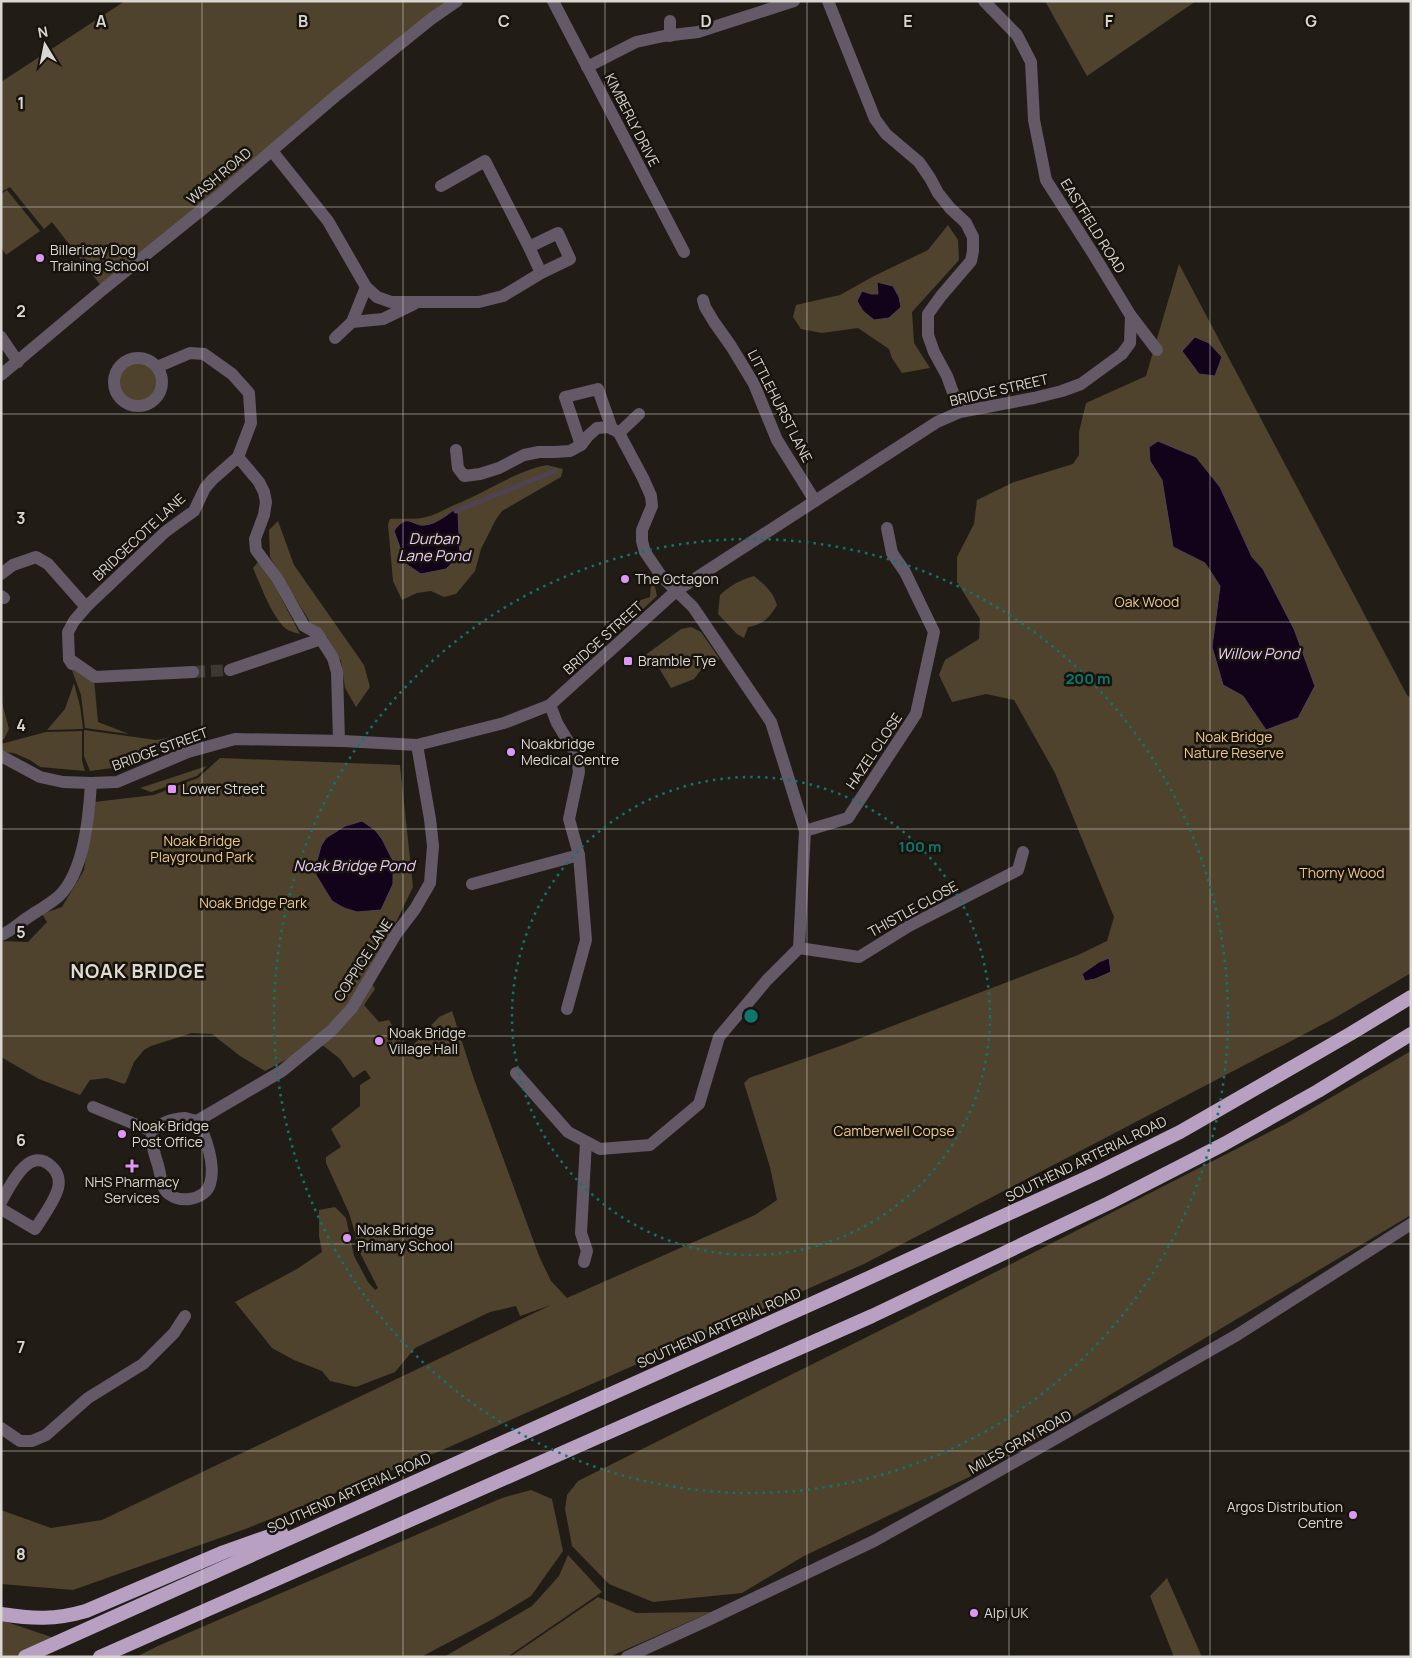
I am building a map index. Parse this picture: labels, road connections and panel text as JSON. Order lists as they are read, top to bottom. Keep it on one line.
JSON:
{"streets":{"highway":["SOUTHEND ARTERIAL ROAD"],"street":["KIMBERLY DRIVE","WASH ROAD","EASTFIELD ROAD","BRIDGE STREET","LITTLEHURST LANE","BRIDGECOTE LANE","HAZEL CLOSE","THISTLE CLOSE","COPPICE LANE","MILES GRAY ROAD"]},"crossings":[["EASTFIELD ROAD","BRIDGE STREET"],["BRIDGE STREET","LITTLEHURST LANE"],["BRIDGE STREET","COPPICE LANE"]],"districts":["NOAK BRIDGE"],"water":["Durban Lane Pond","Willow Pond","Noak Bridge Pond"],"parks":["Oak Wood","Noak Bridge Nature Reserve","Noak Bridge Playground Park","Thorny Wood","Noak Bridge Park","Camberwell Copse"],"places":{"other":["Billericay Dog Training School","The Octagon","Noakbridge Medical Centre","Noak Bridge Village Hall","Noak Bridge Post Office","Noak Bridge Primary School","Argos Distribution Centre","Alpi UK"],"transit":["Bramble Tye","Lower Street"],"health":["NHS Pharmacy Services"]},"north":"top","grid":{"columns":["A","B","C","D","E","F","G"],"rows":["1","2","3","4","5","6","7","8"]},"rings":["200 m","100 m"]}
